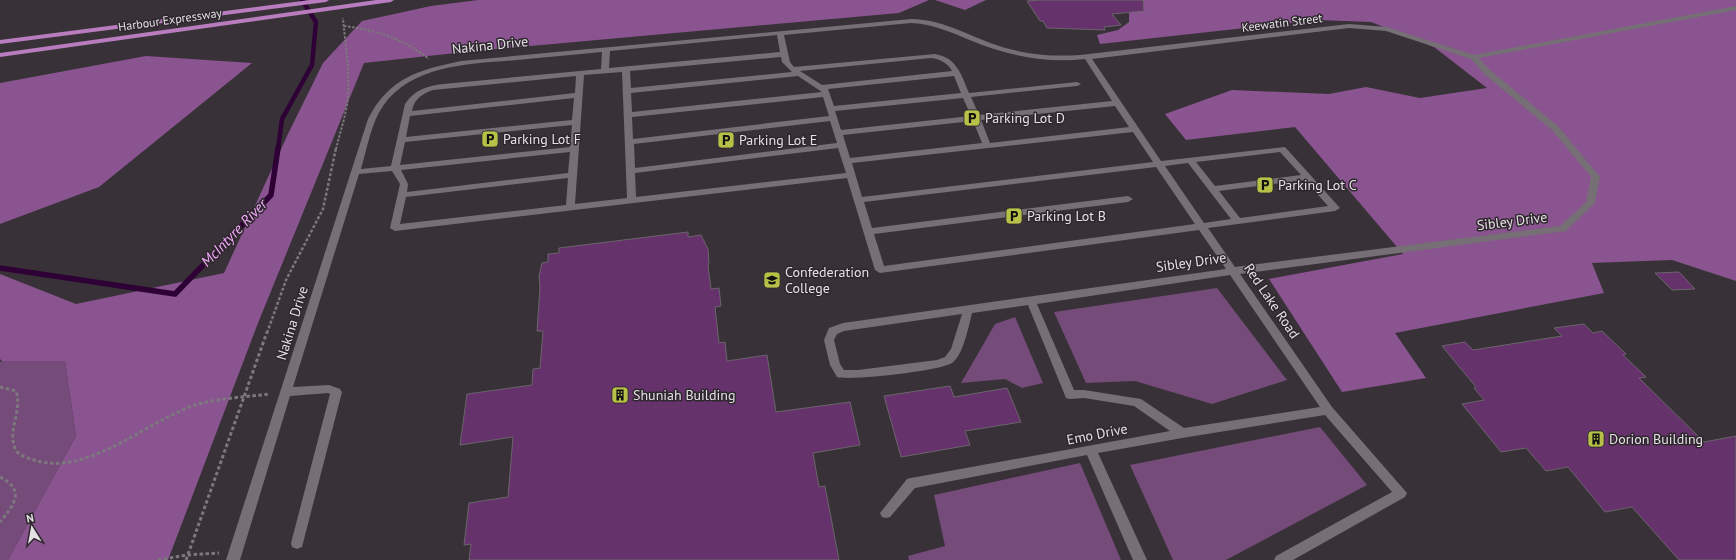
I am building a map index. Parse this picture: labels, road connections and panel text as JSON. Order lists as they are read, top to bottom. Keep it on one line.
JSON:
{"streets":{"main road":["Harbour Expressway"],"street":["Keewatin Street","Nakina Drive","Sibley Drive","Red Lake Road","Emo Drive"]},"crossings":[["Keewatin Street","Nakina Drive"],["Keewatin Street","Sibley Drive"],["Keewatin Street","Red Lake Road"],["Nakina Drive","Red Lake Road"],["Sibley Drive","Red Lake Road"],["Red Lake Road","Emo Drive"]],"water":["McIntyre River"],"places":{"parking":["Parking Lot D","Parking Lot F","Parking Lot E","Parking Lot C","Parking Lot B"],"school or university":["Confederation College"],"building":["Shuniah Building","Dorion Building"]},"north":"top"}
